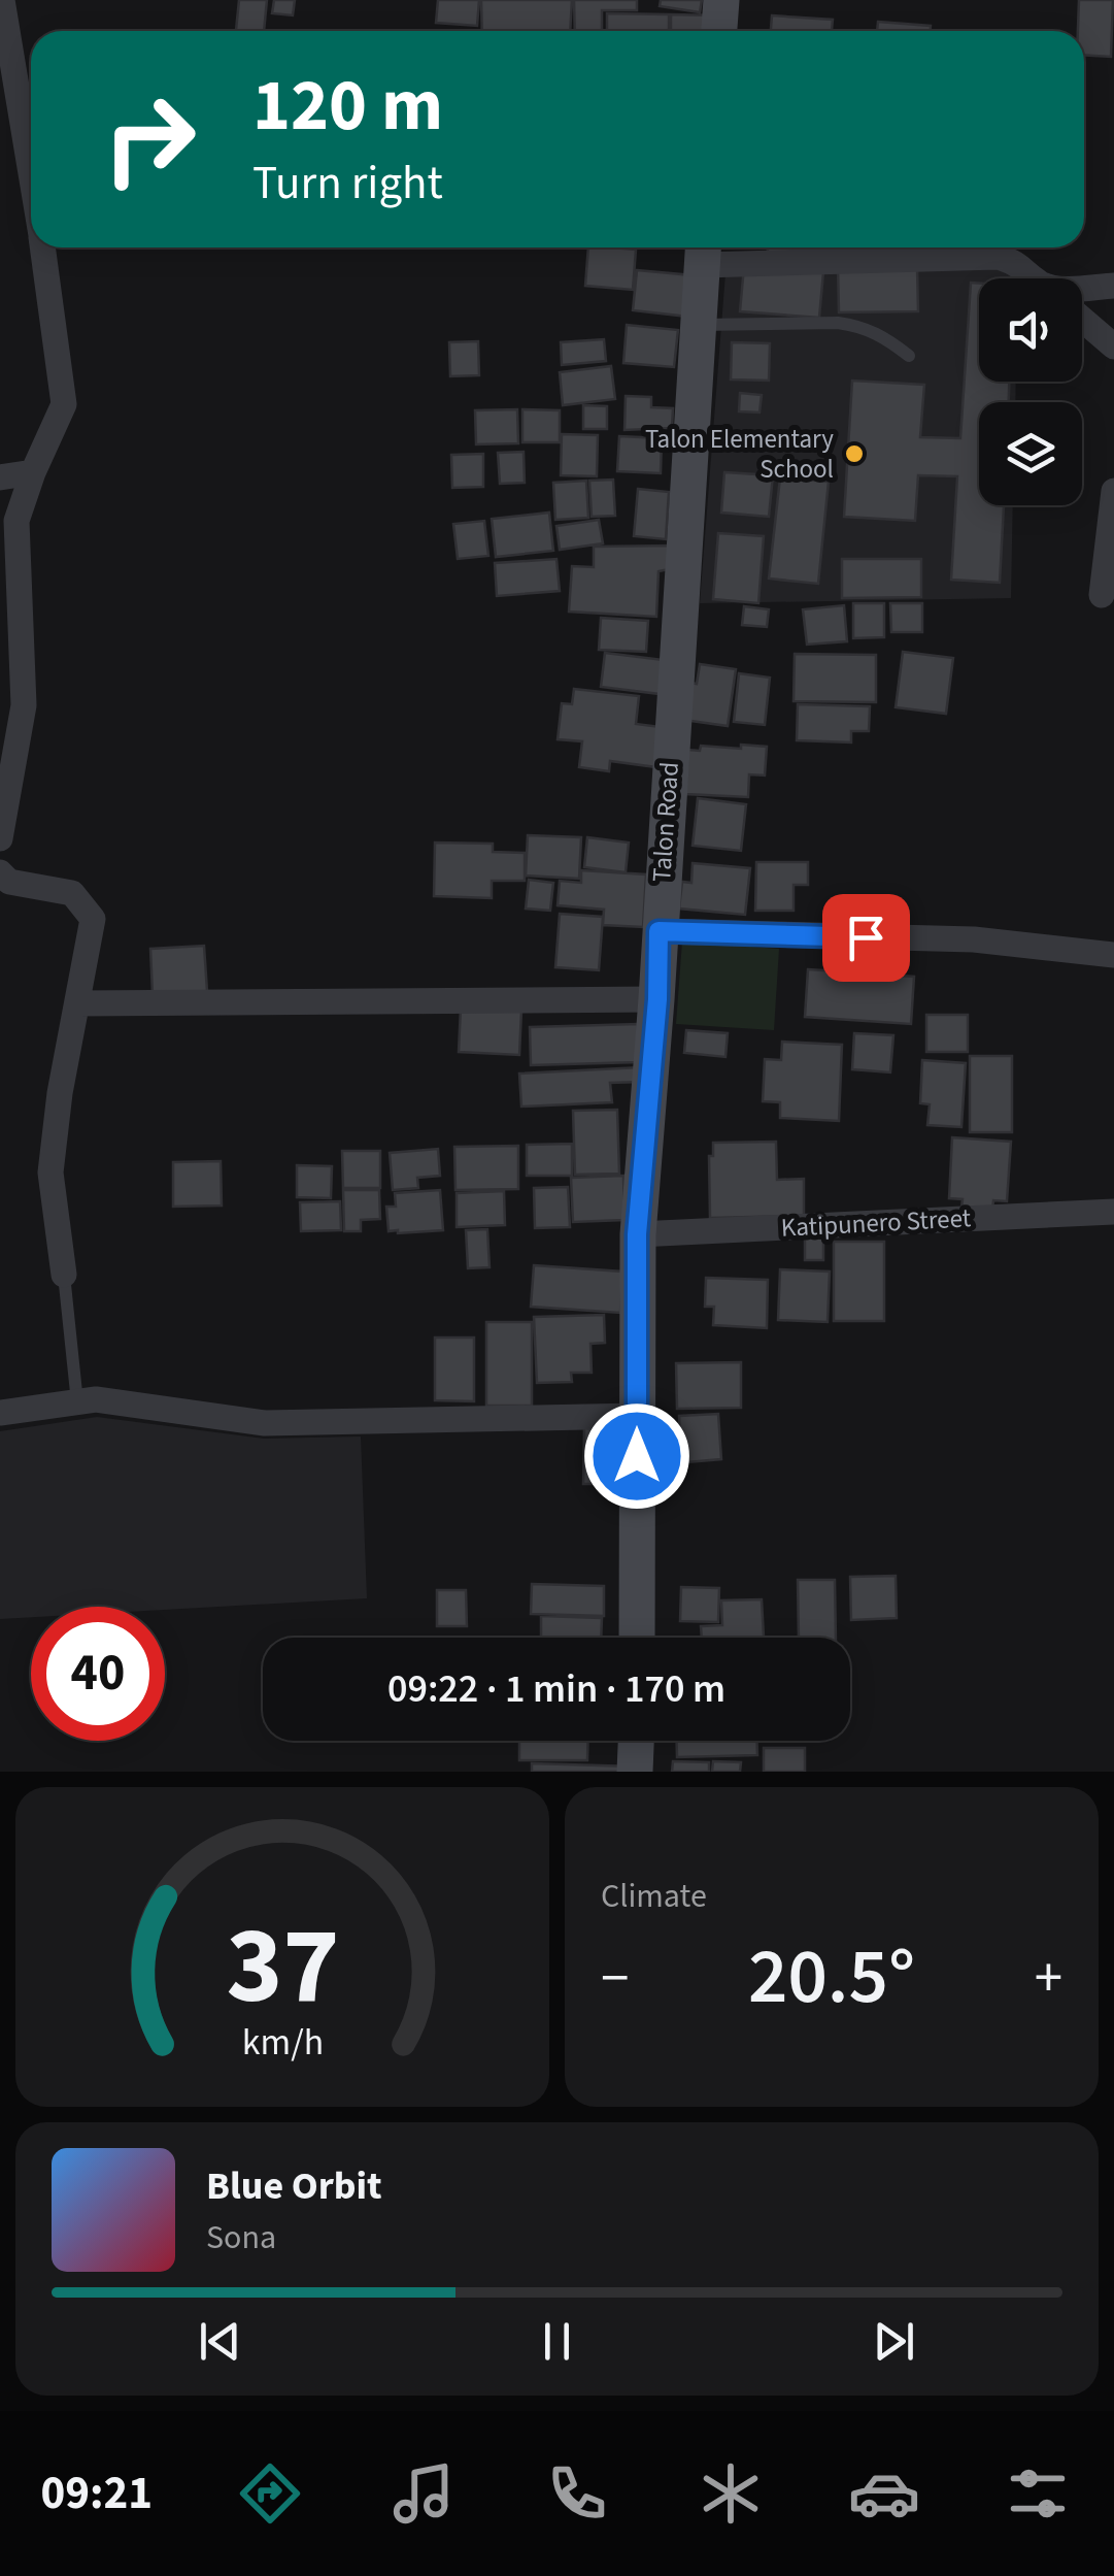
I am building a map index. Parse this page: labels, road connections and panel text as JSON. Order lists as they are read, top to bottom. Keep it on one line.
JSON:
{"streets":{"street":["Talon Road","Katipunero Street"]},"crossings":[["Talon Road","Katipunero Street"]],"places":["Talon Elementary School"],"page":{"turn":["120 m","Turn right"],"limit":"40","trip":"09:22 · 1 min · 170 m","tile":"Climate","heat":["−","20.5°","+"],"song":["Blue Orbit","Sona"],"tabs":"09:21","gauge":["37","km/h"]}}
